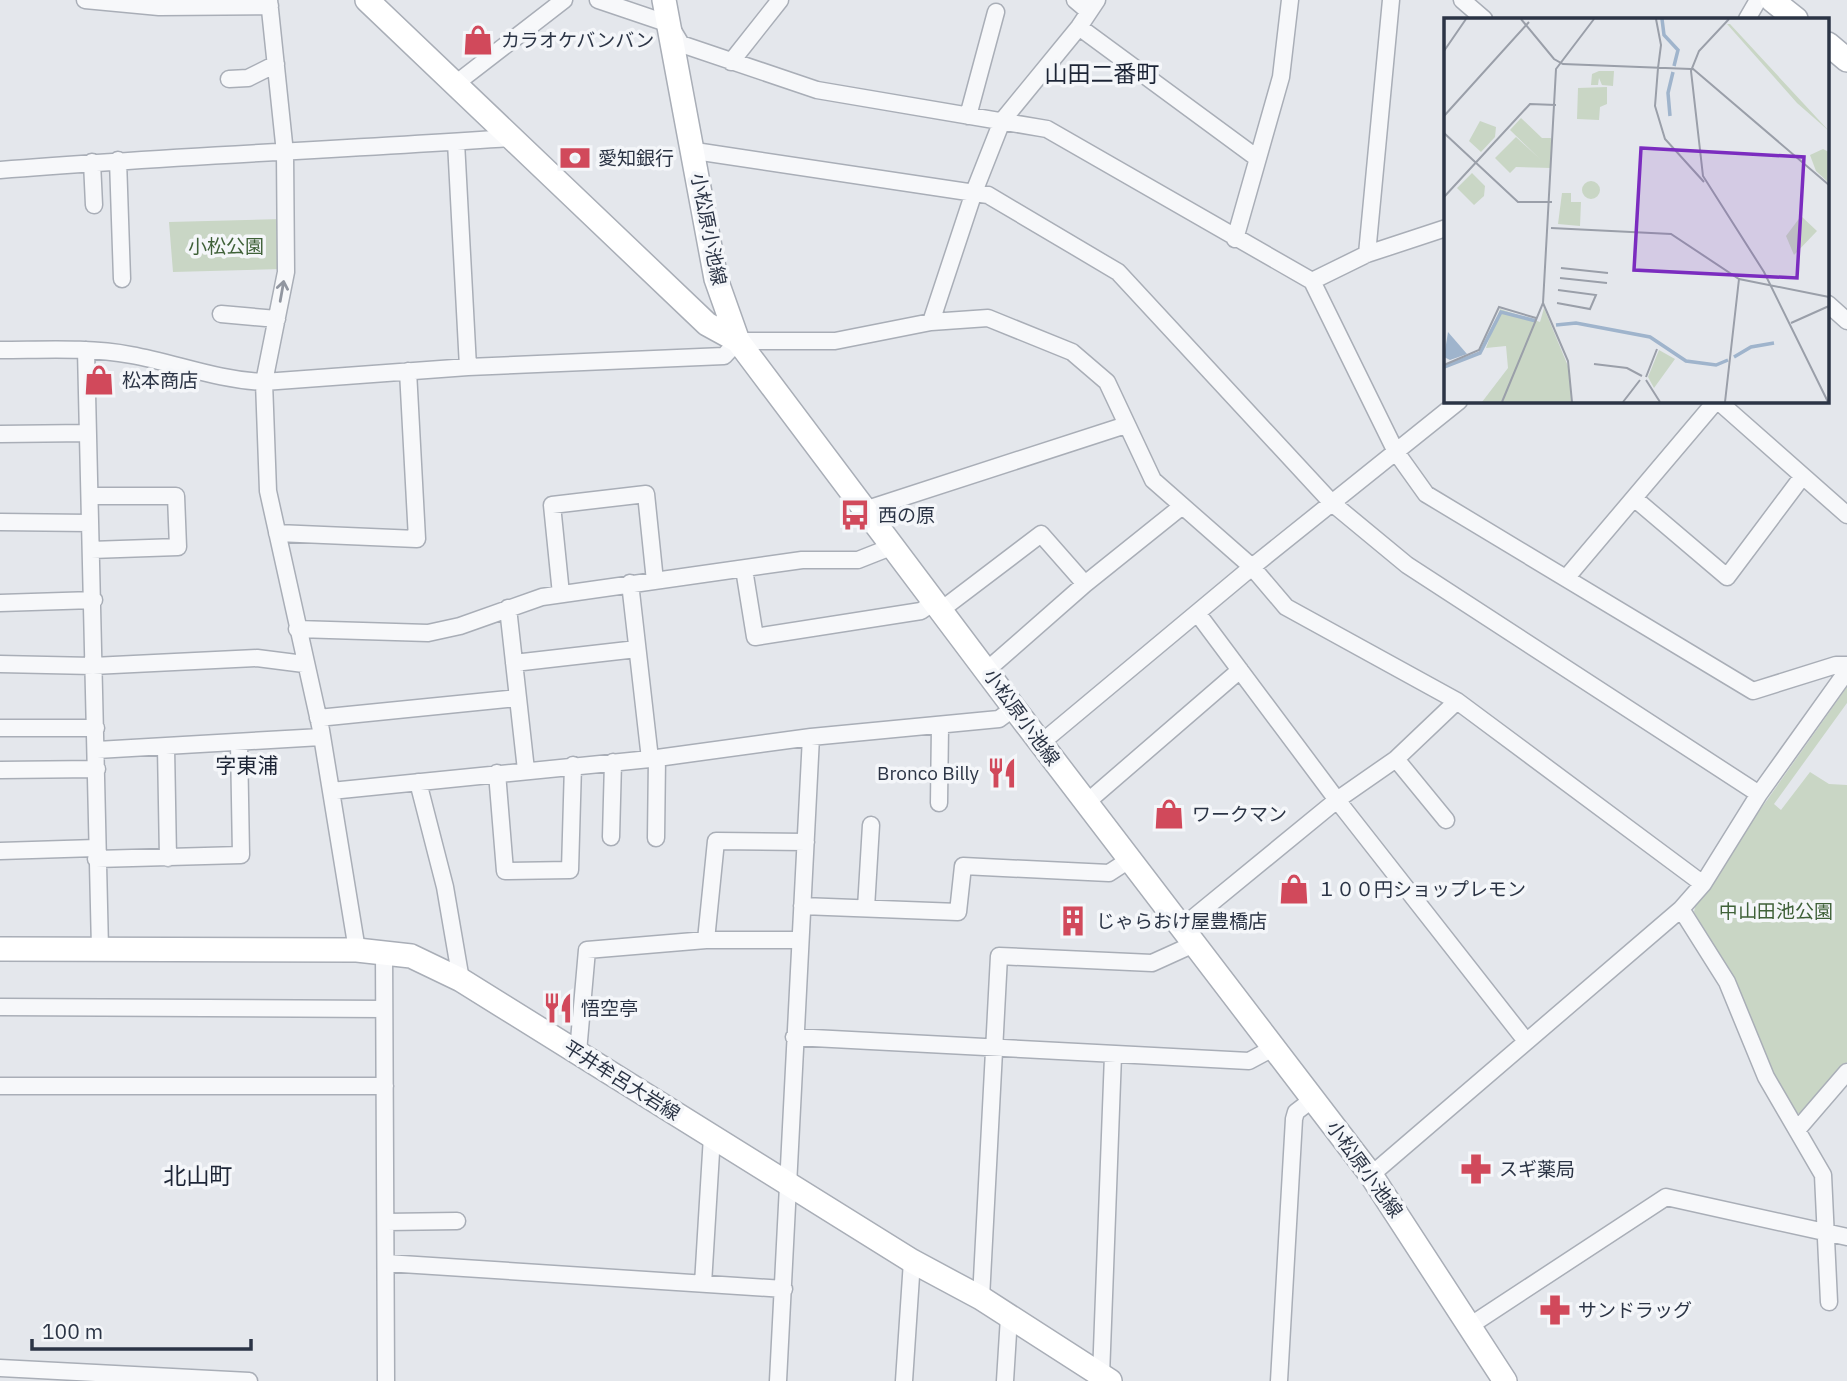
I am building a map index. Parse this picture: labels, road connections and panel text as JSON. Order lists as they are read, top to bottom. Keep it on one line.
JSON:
{"streets":{"main road":["小松原小池線","平井牟呂大岩線"]},"districts":["山田二番町","字東浦","北山町"],"parks":["小松公園","中山田池公園"],"places":{"shop":["カラオケバンバン","松本商店","ワークマン","１００円ショップレモン"],"bank":["愛知銀行"],"bus stop":["西の原"],"restaurant":["Bronco Billy","悟空亭"],"building":["じゃらおけ屋豊橋店"],"pharmacy":["スギ薬局","サンドラッグ"]},"scale_bar":"100 m"}
